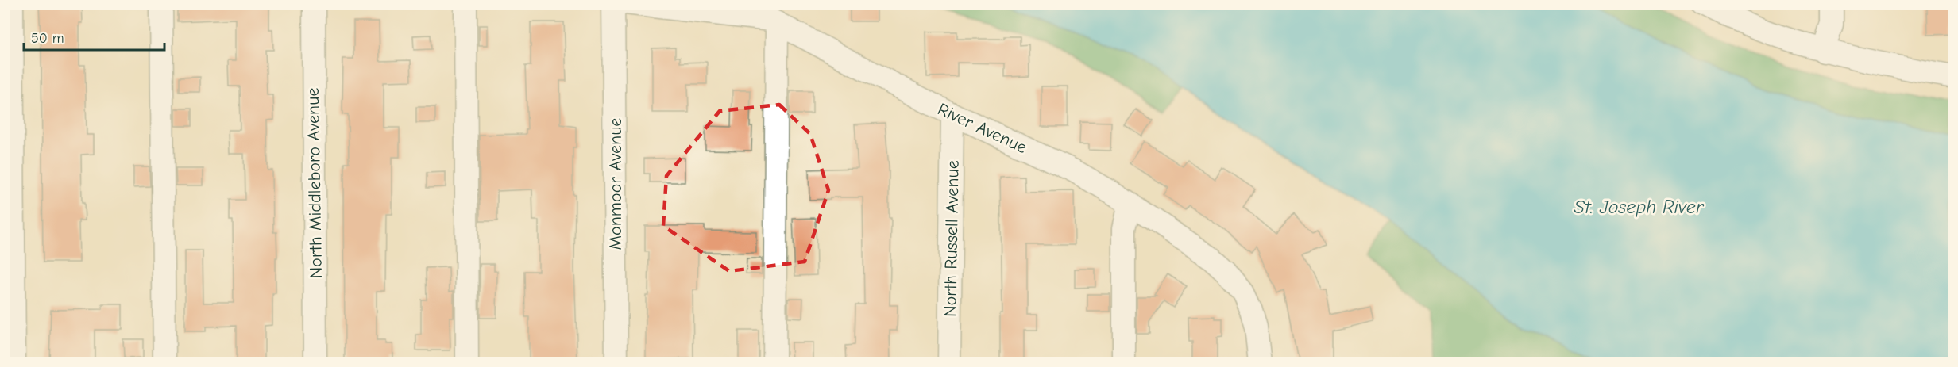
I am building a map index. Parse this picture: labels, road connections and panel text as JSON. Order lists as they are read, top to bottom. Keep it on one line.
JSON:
{"streets":{"street":["River Avenue","North Middleboro Avenue","Monmoor Avenue","North Russell Avenue"]},"crossings":[["River Avenue","North Russell Avenue"]],"water":["St. Joseph River"],"scale_bar":"50 m"}
